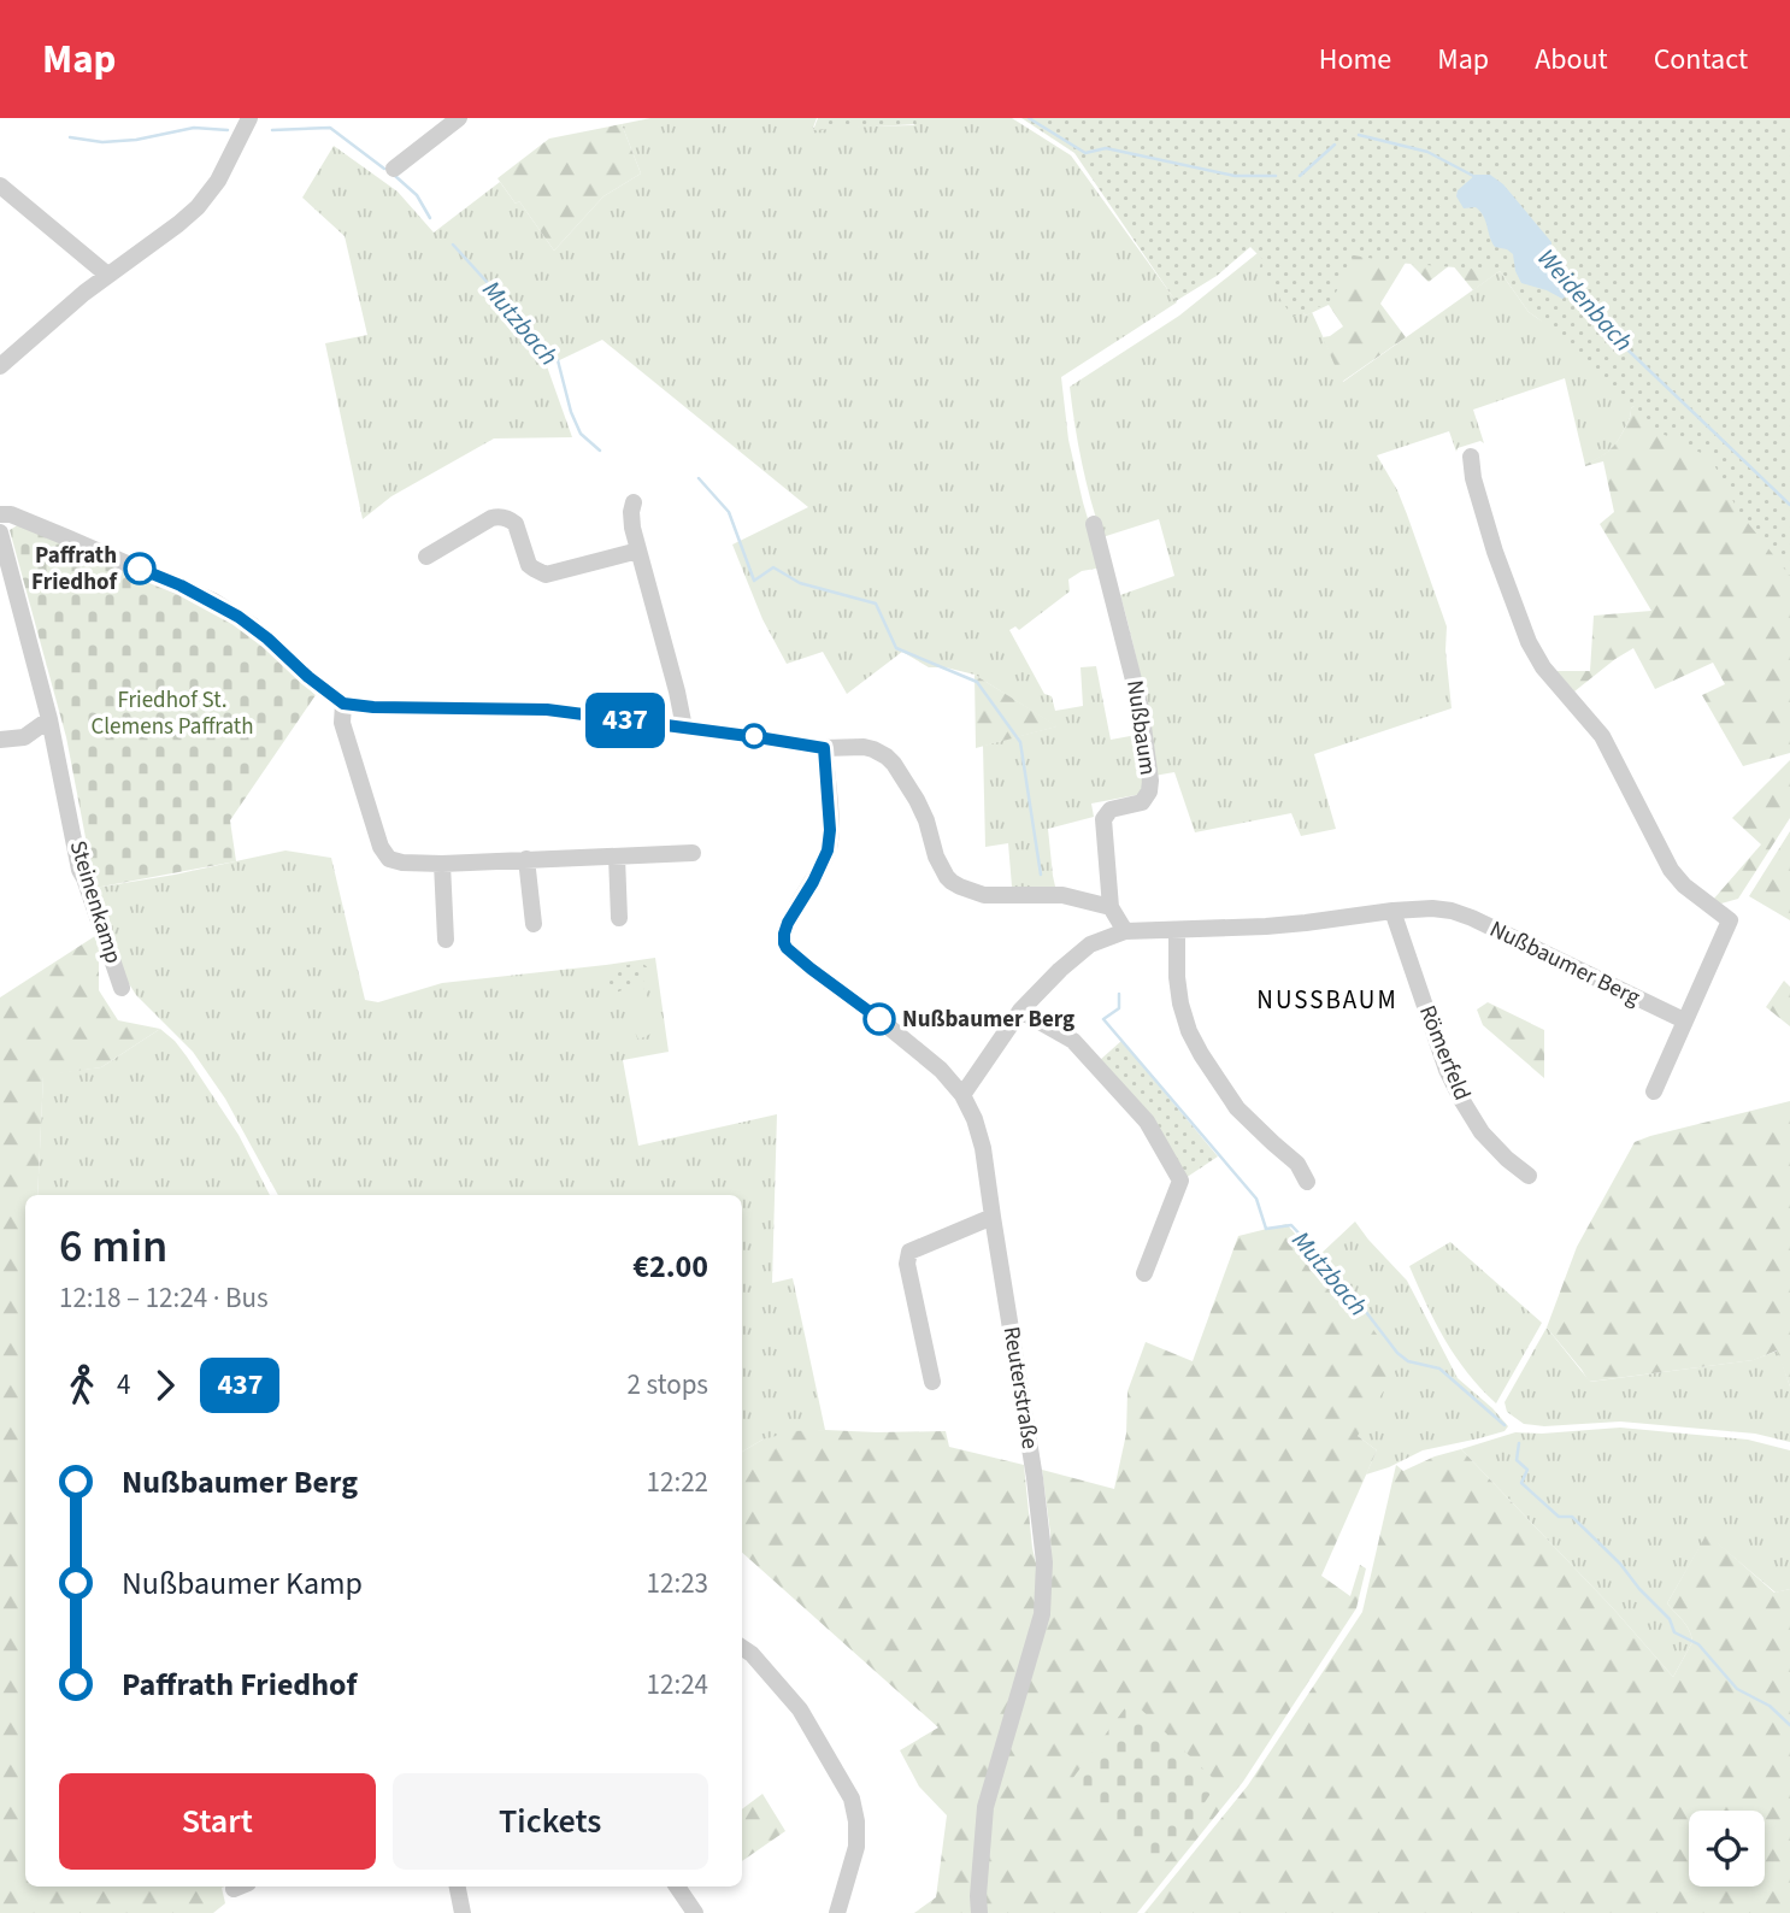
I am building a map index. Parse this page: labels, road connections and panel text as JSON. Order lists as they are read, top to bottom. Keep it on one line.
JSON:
{"streets":{"street":["Nußbaum","Steinenkamp","Nußbaumer Berg","Römerfeld","Reuterstraße"]},"crossings":[["Nußbaumer Berg","Römerfeld"],["Nußbaumer Berg","Reuterstraße"]],"districts":["NUSSBAUM"],"water":["Weidenbach","Mutzbach"],"parks":["Friedhof St. Clemens Paffrath"],"places":["Paffrath Friedhof","Nußbaumer Berg"],"lines":["bus line 437"],"page":{"header":"Map","nav":["Home","Map","About","Contact"],"on_map":"437","heading":["6 min","12:18 – 12:24 · Bus","€2.00"],"legs":["4","437","2 stops"],"list":[{"name":"Nußbaumer Berg","value":"12:22"},{"name":"Nußbaumer Kamp","value":"12:23"},{"name":"Paffrath Friedhof","value":"12:24"}],"buttons":["Start","Tickets"]}}
